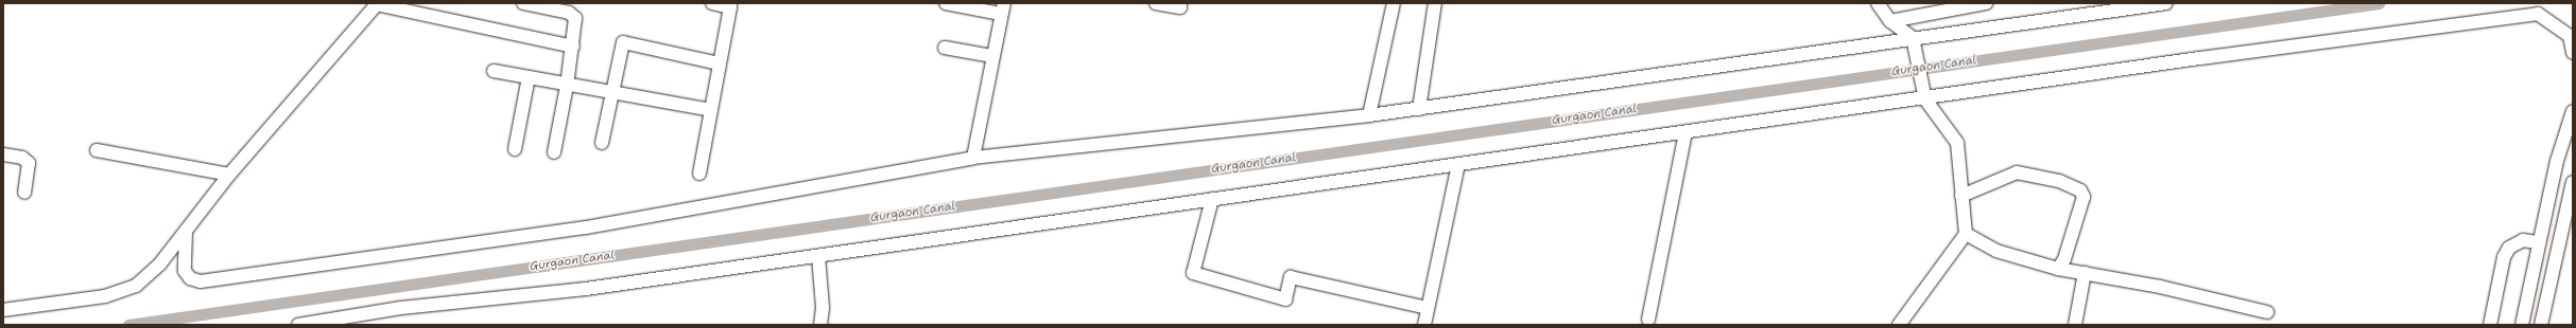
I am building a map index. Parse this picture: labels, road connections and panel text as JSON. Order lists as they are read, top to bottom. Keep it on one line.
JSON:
{"water":["Gurgaon Canal"]}
